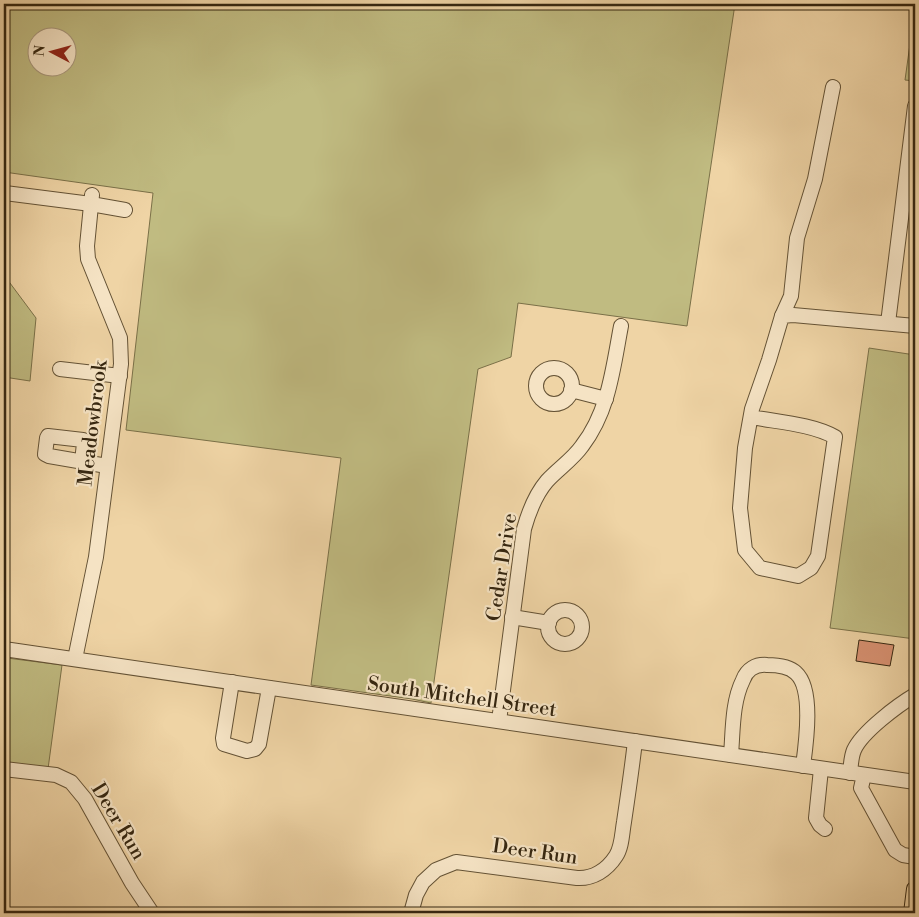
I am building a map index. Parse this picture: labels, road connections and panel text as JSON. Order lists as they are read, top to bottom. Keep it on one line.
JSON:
{"streets":{"street":["Meadowbrook","Cedar Drive","South Mitchell Street","Deer Run"]},"crossings":[["Meadowbrook","South Mitchell Street"],["Cedar Drive","South Mitchell Street"],["South Mitchell Street","Deer Run"]],"north":"left"}
